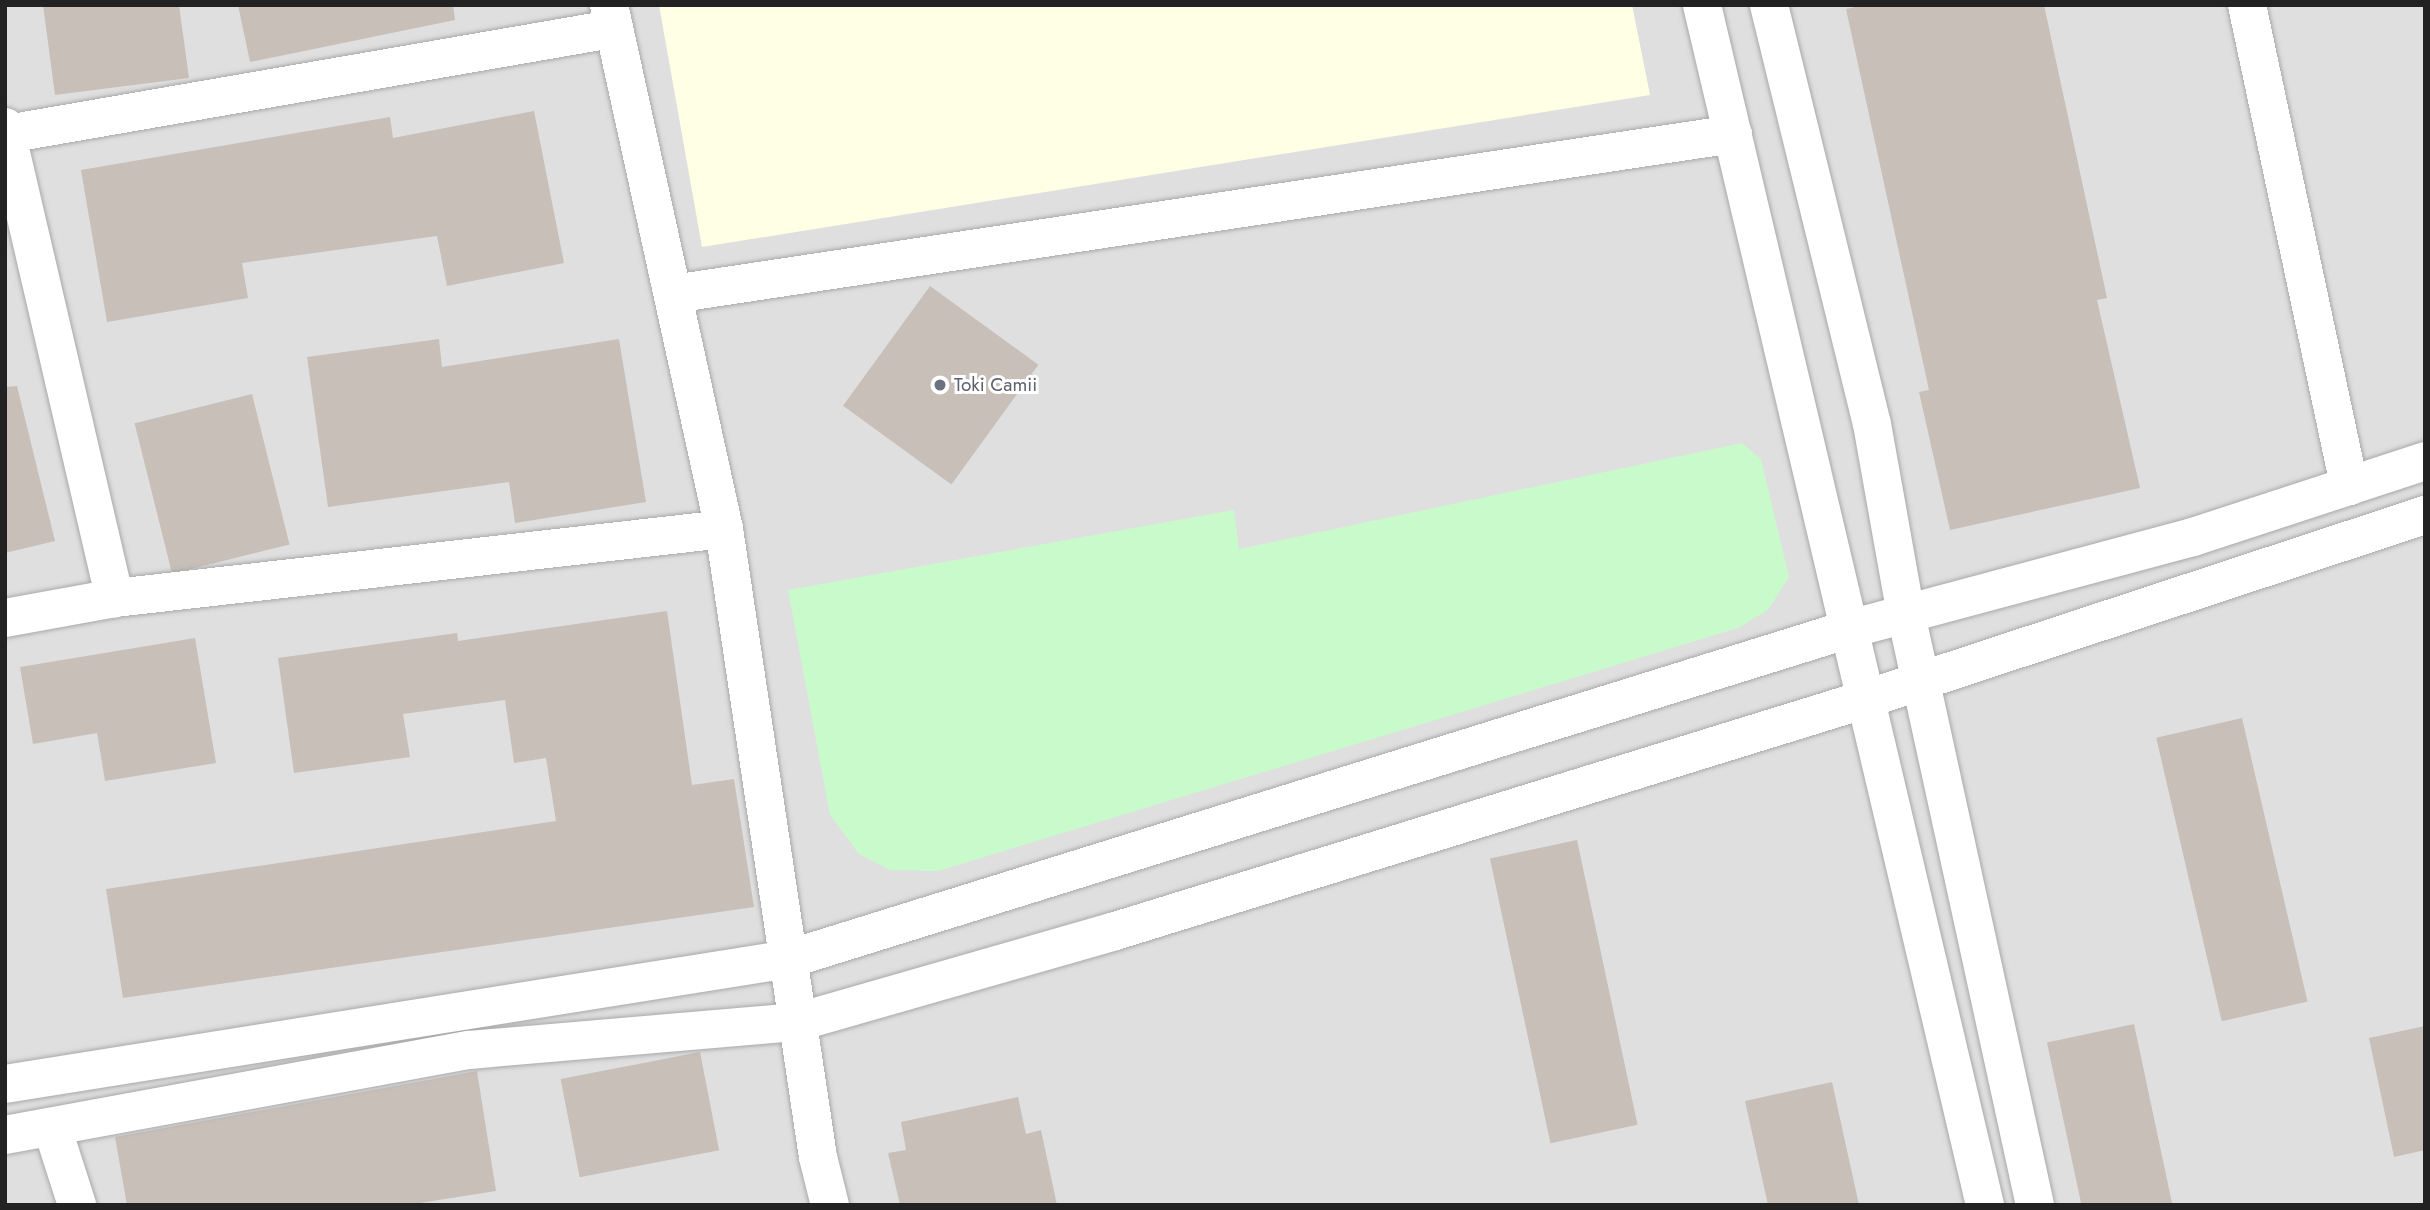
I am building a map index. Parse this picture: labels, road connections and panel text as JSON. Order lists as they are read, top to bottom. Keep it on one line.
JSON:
{"places":["Toki Camii"]}
